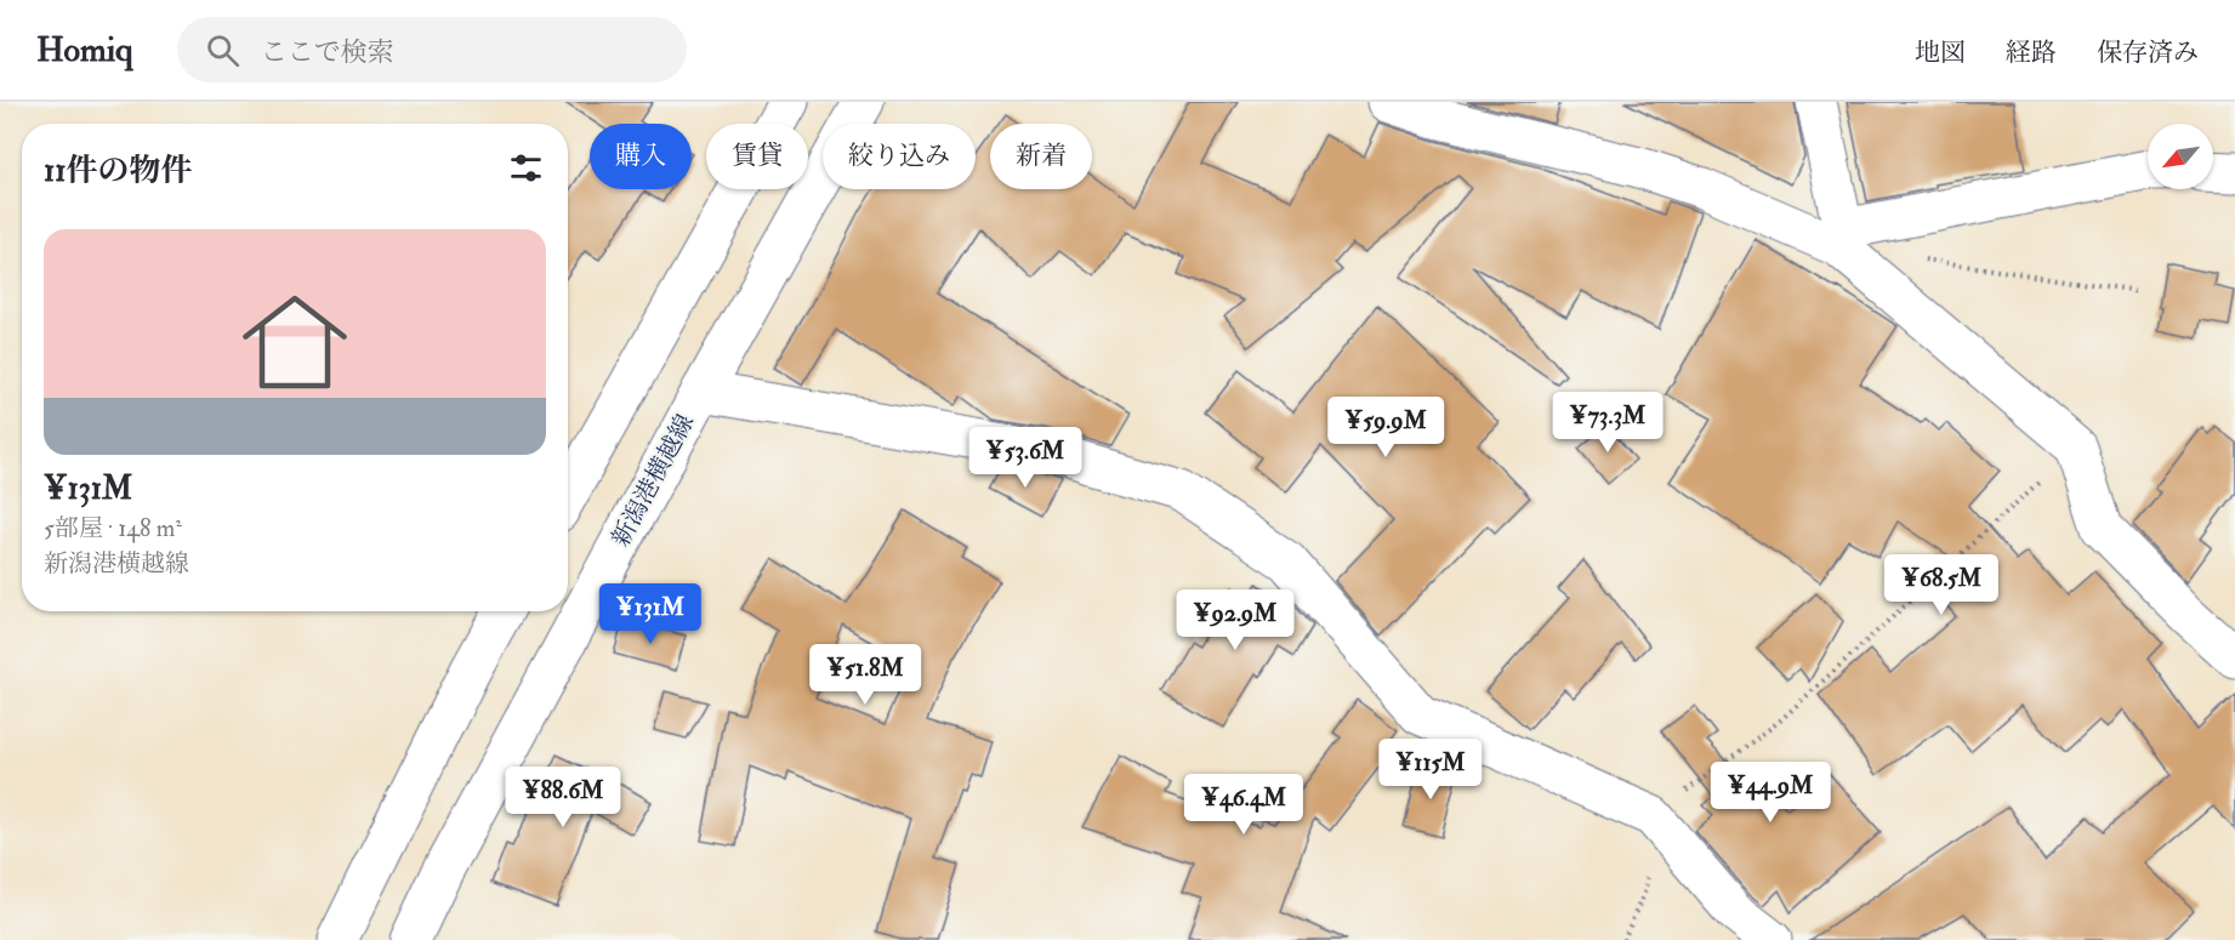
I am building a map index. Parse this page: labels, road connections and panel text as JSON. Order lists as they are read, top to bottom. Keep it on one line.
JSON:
{"streets":{"street":["新潟港横越線"]},"north":"bottom left","page":{"header":"Homiq","search":"ここで検索","nav":["地図","経路","保存済み"],"chip":["購入","賃貸","絞り込み","新着"],"heading":"11件の物件","list":[{"name":"¥131M","note":"5部屋 · 148 m² · 新潟港横越線"}],"price":["¥73.3M","¥59.9M","¥53.6M","¥68.5M","¥131M","¥92.9M","¥51.8M","¥115M","¥44.9M","¥88.6M","¥46.4M"]}}
